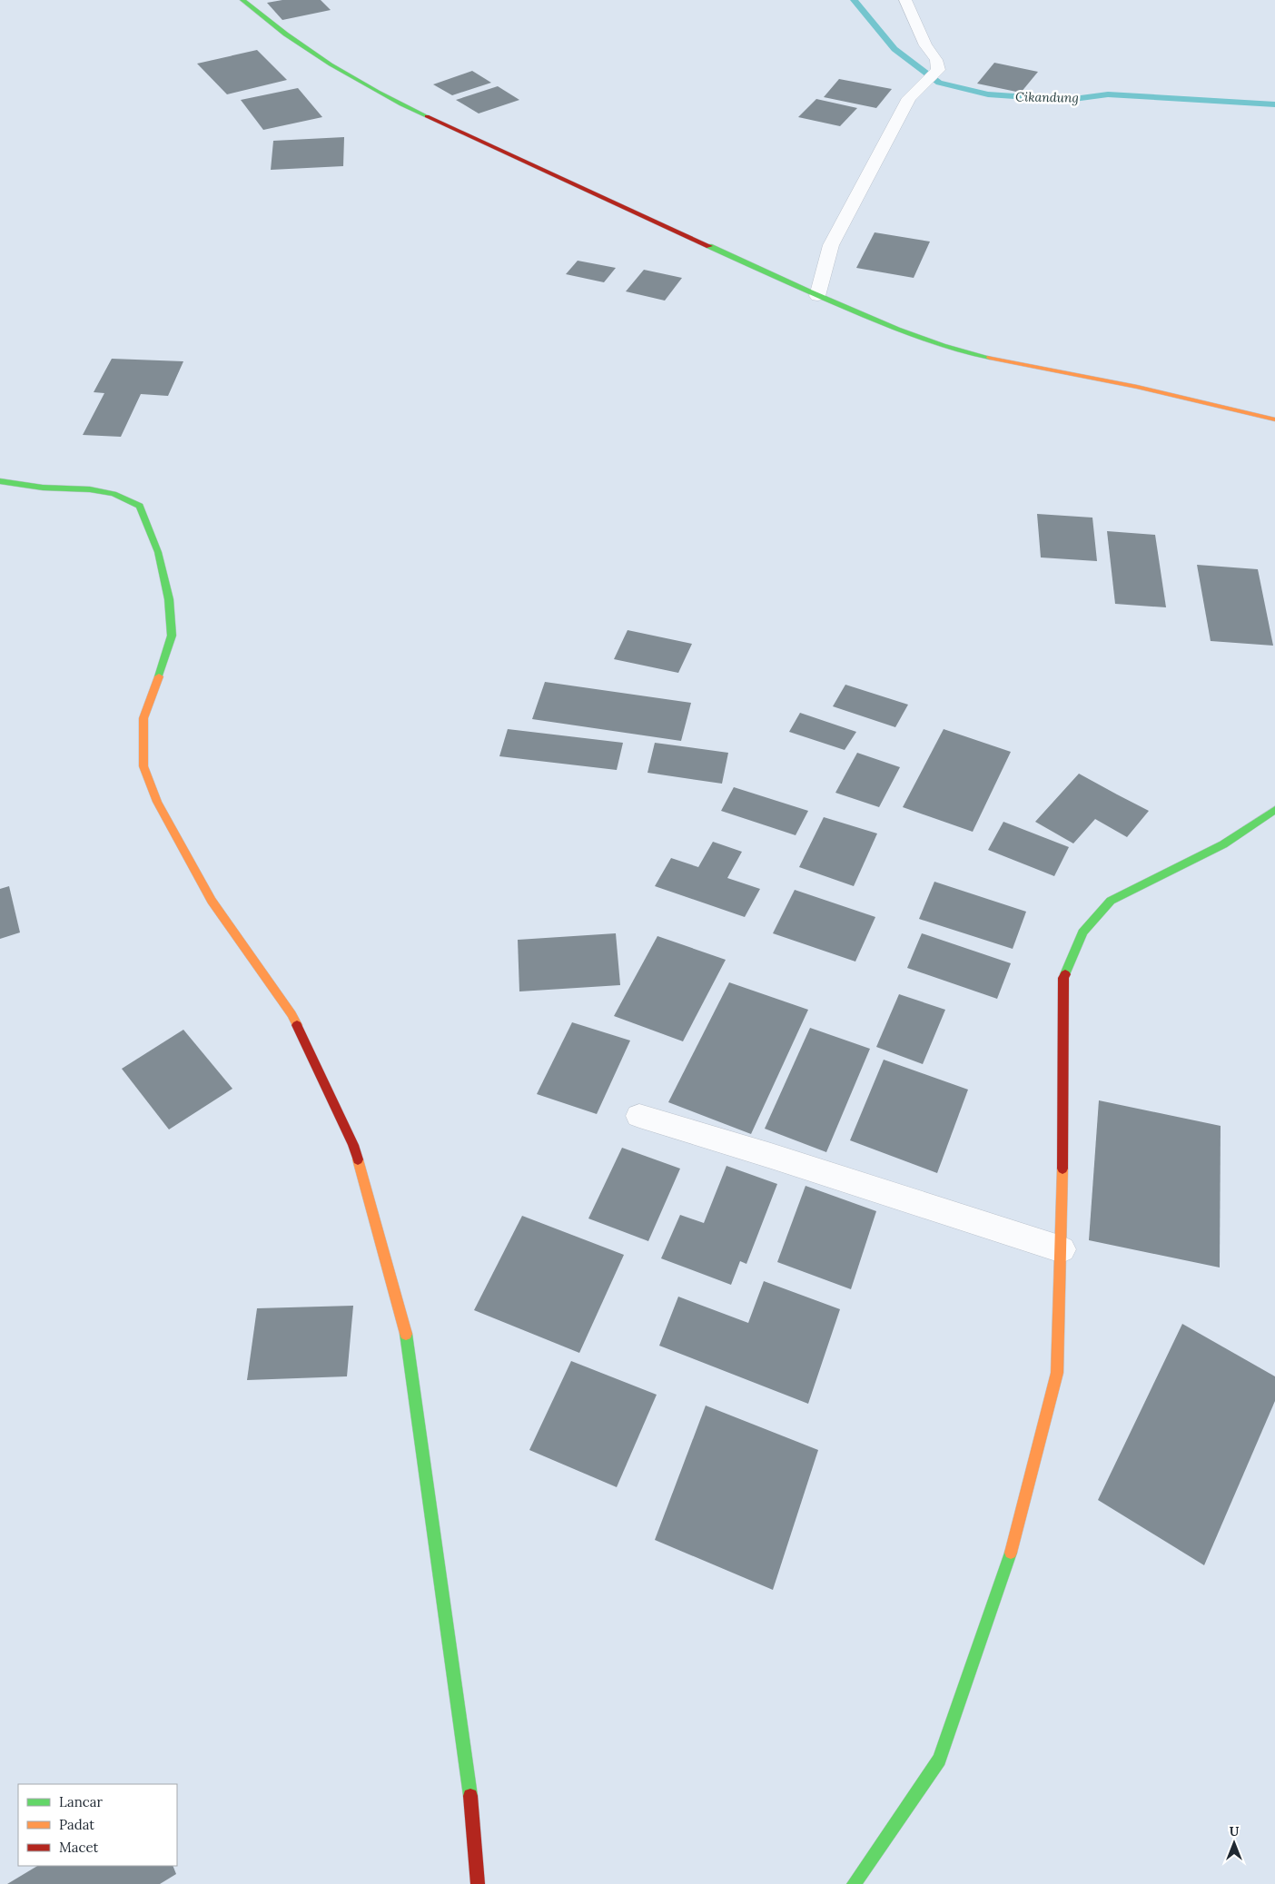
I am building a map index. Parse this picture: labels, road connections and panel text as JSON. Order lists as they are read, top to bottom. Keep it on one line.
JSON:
{"water":["Cikandung"],"legend":["Lancar","Padat","Macet"],"north":"top"}
